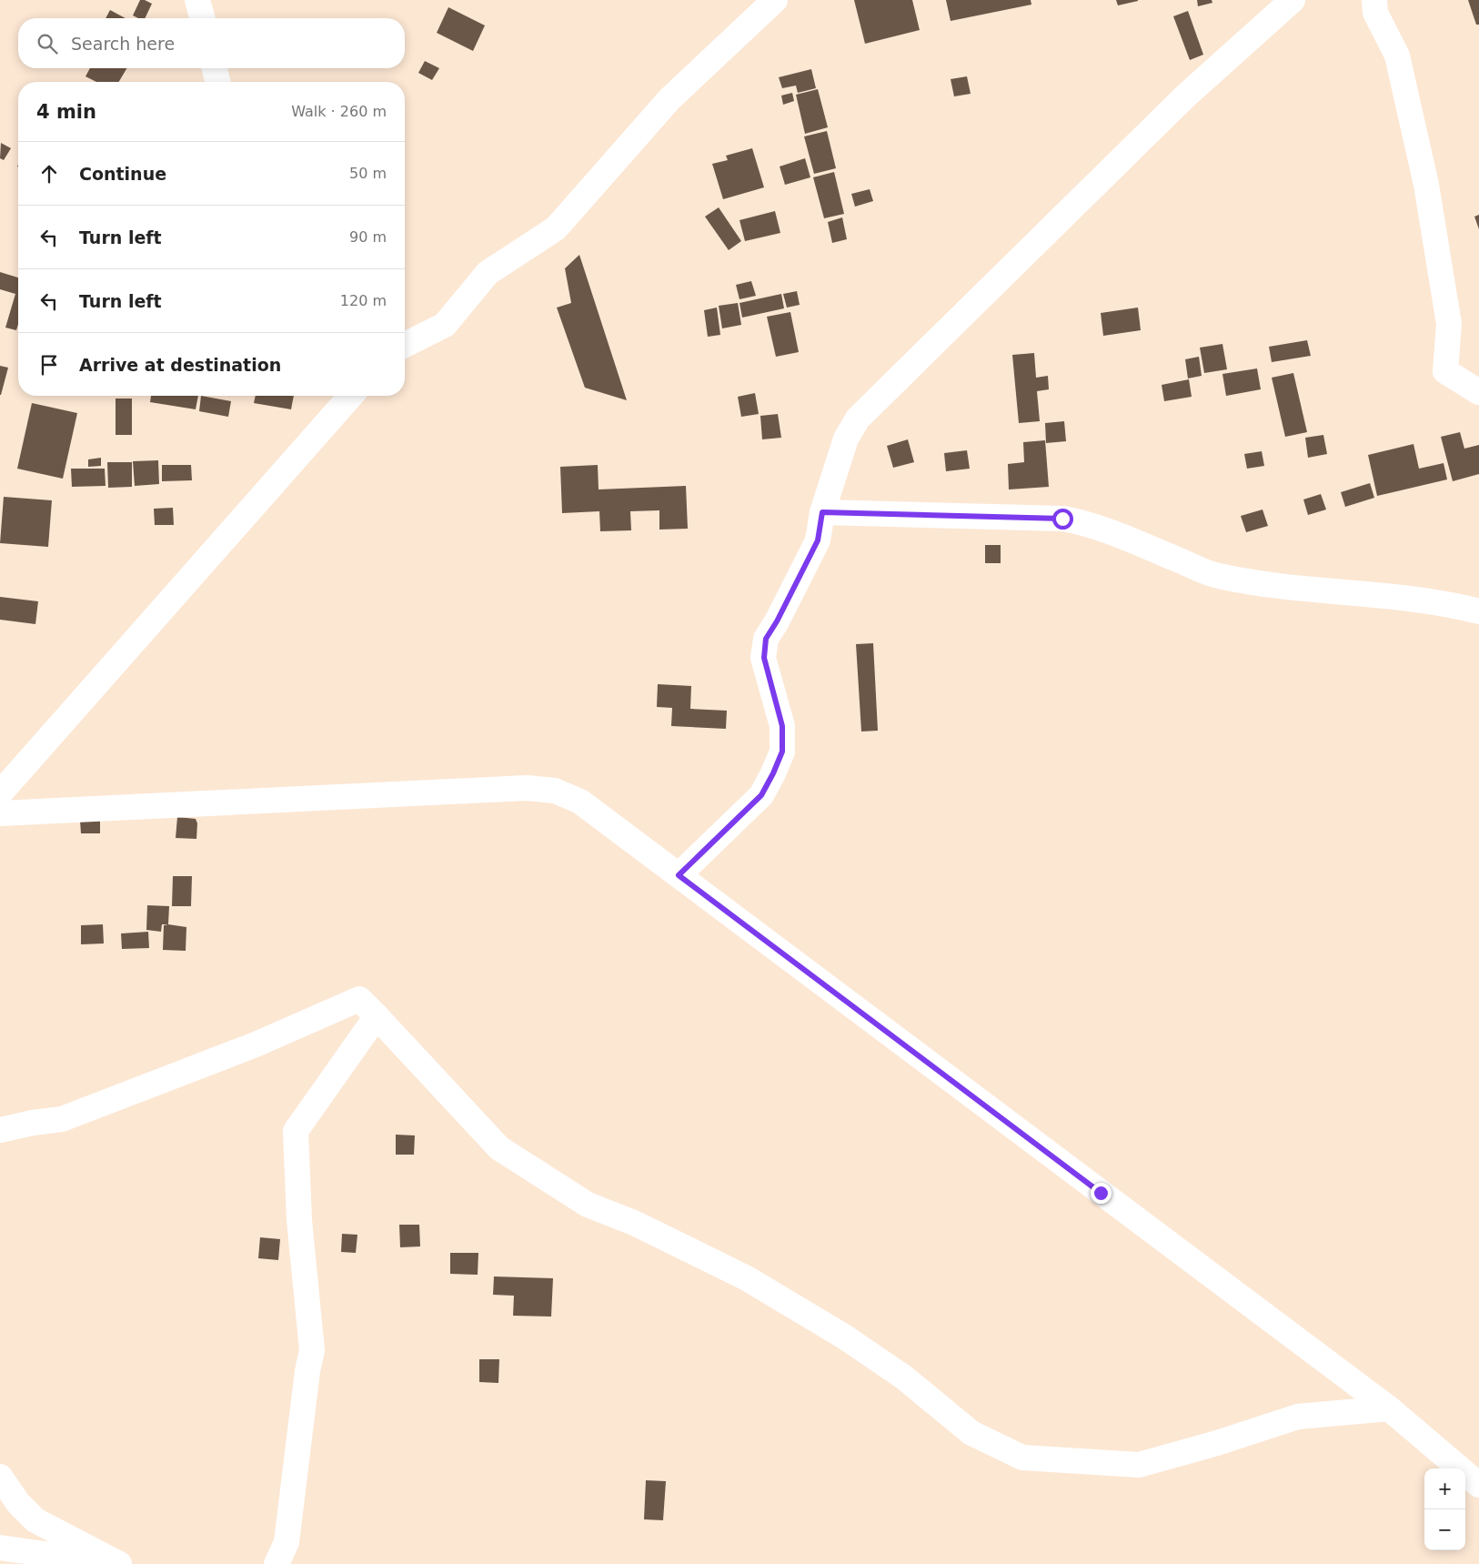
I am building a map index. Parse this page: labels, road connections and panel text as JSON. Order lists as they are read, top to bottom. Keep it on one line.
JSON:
{"page":{"search":"Search here","heading":["4 min","Walk · 260 m"],"list":[["Continue","50 m"],["Turn left","90 m"],["Turn left","120 m"],"Arrive at destination"],"map_buttons":["+","−"]}}
